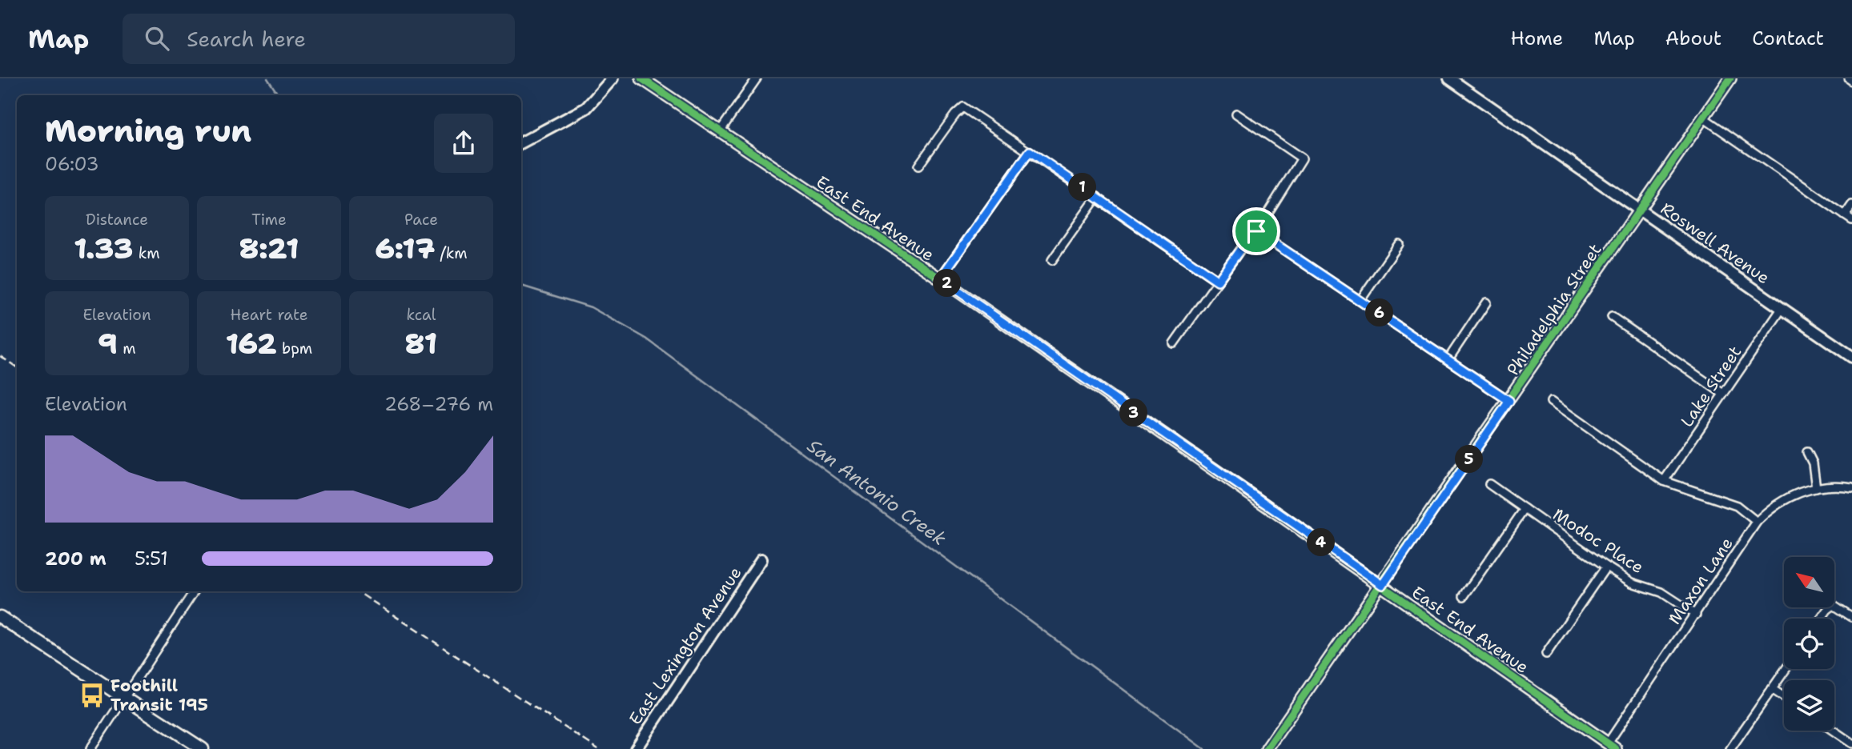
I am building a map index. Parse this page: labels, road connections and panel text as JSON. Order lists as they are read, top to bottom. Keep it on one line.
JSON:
{"streets":{"street":["East End Avenue","Roswell Avenue","Philadelphia Street","Lake Street","Modoc Place","Maxon Lane","East Lexington Avenue"]},"crossings":[["East End Avenue","Philadelphia Street"],["East End Avenue","Maxon Lane"],["Roswell Avenue","Philadelphia Street"],["Roswell Avenue","Lake Street"],["Modoc Place","Maxon Lane"]],"water":["San Antonio Creek"],"places":{"bus stop":["Foothill Transit 195"]},"north":"top left","page":{"header":"Map","search":"Search here","nav":["Home","Map","About","Contact"],"heading":["Morning run","06:03"],"pins":["1","2","6","3","5","4"],"stats":[["Distance","1.33 km"],["Time","8:21"],["Pace","6:17 /km"],["Elevation","9 m"],["Heart rate","162 bpm"],["kcal","81"]],"chart":["Elevation","268–276 m"],"list":[{"name":"200 m","note":"5:51"}]}}
